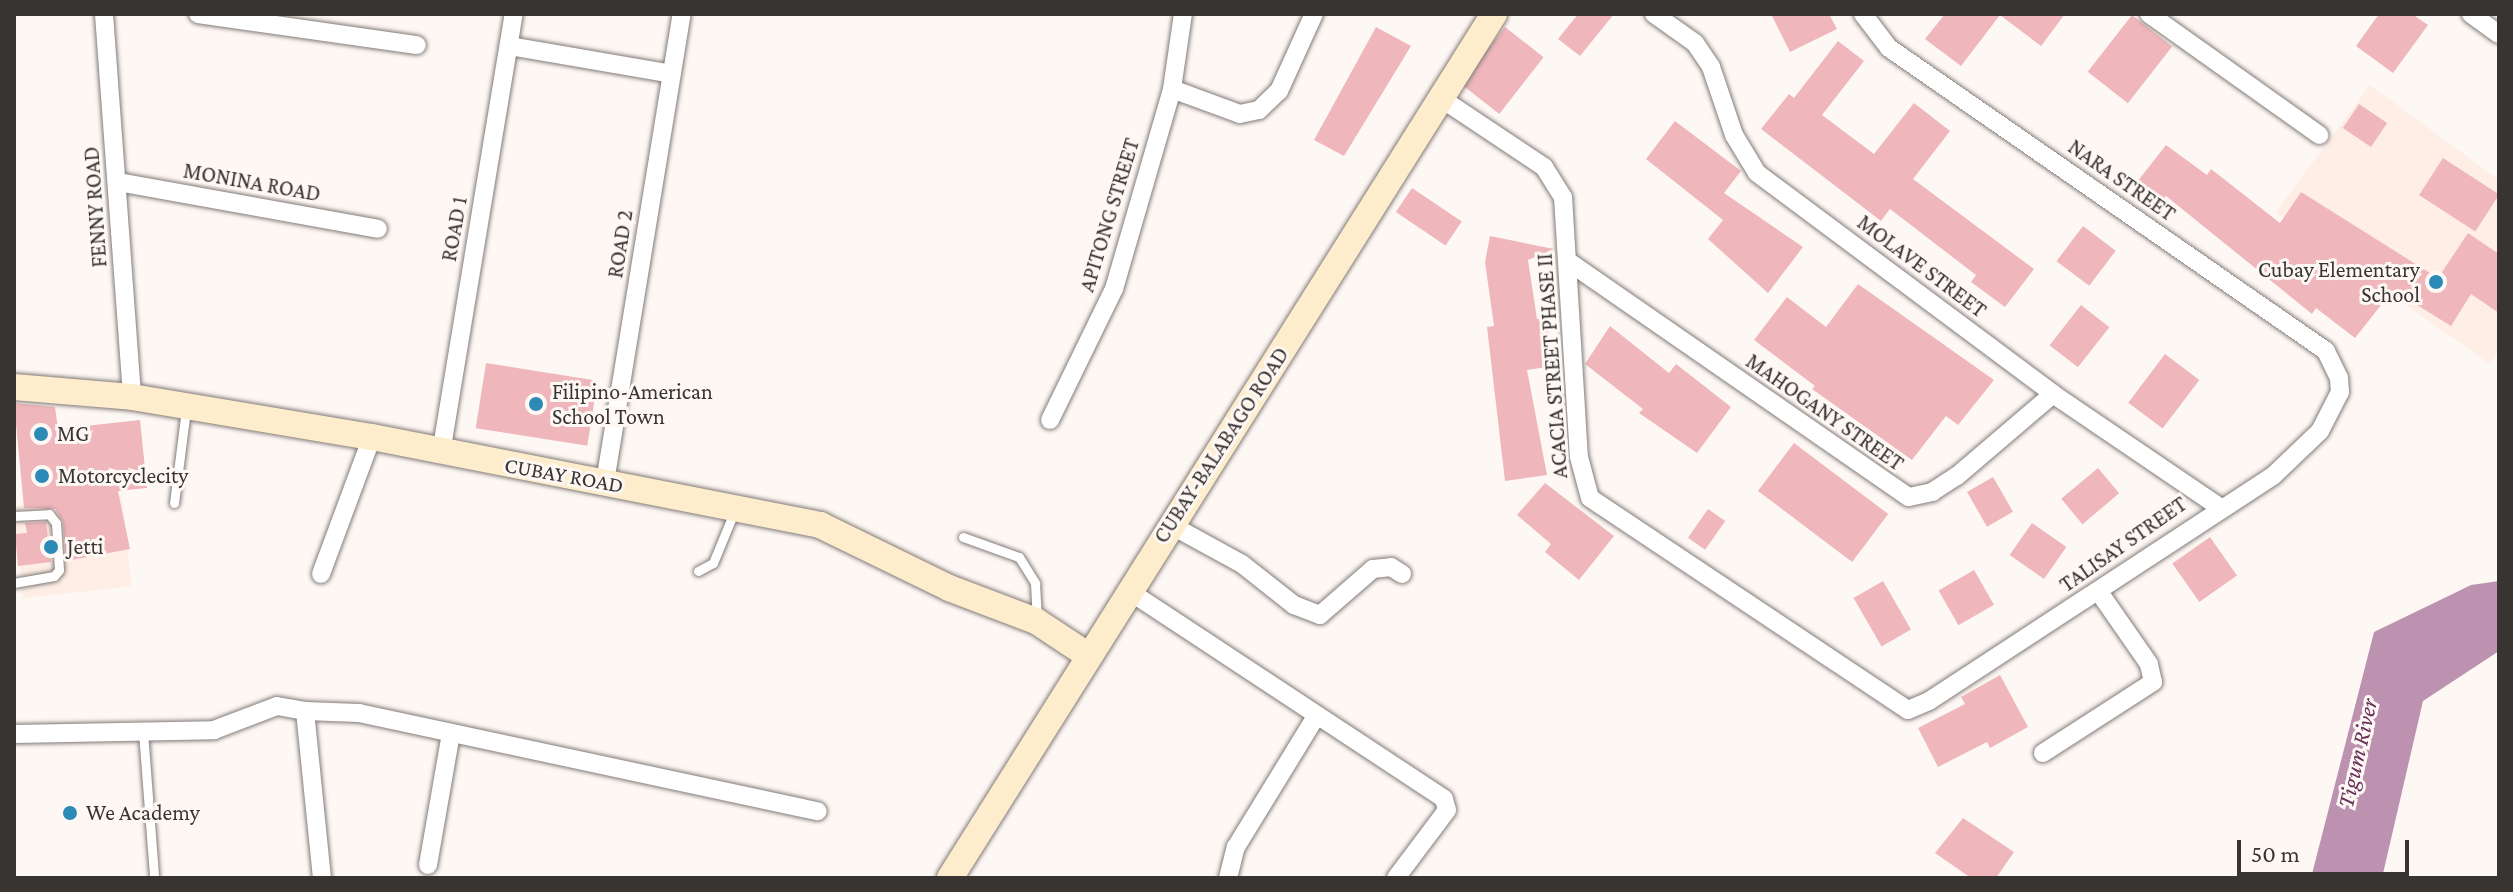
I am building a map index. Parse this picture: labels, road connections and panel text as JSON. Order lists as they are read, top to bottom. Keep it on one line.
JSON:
{"streets":{"street":["NARA STREET","MONINA ROAD","FENNY ROAD","APITONG STREET","ROAD 1","ROAD 2","MOLAVE STREET","ACACIA STREET PHASE II","MAHOGANY STREET","CUBAY-BALABAGO ROAD","CUBAY ROAD","TALISAY STREET"]},"crossings":[["NARA STREET","TALISAY STREET"],["MONINA ROAD","FENNY ROAD"],["FENNY ROAD","CUBAY ROAD"],["ROAD 1","CUBAY ROAD"],["ROAD 2","CUBAY ROAD"],["MOLAVE STREET","MAHOGANY STREET"],["MOLAVE STREET","TALISAY STREET"],["ACACIA STREET PHASE II","MAHOGANY STREET"],["ACACIA STREET PHASE II","CUBAY-BALABAGO ROAD"],["ACACIA STREET PHASE II","TALISAY STREET"],["CUBAY-BALABAGO ROAD","CUBAY ROAD"]],"water":["Tigum River"],"places":["Cubay Elementary School","Filipino-American School Town","MG","Motorcyclecity","Jetti","We Academy"],"scale_bar":"50 m"}
